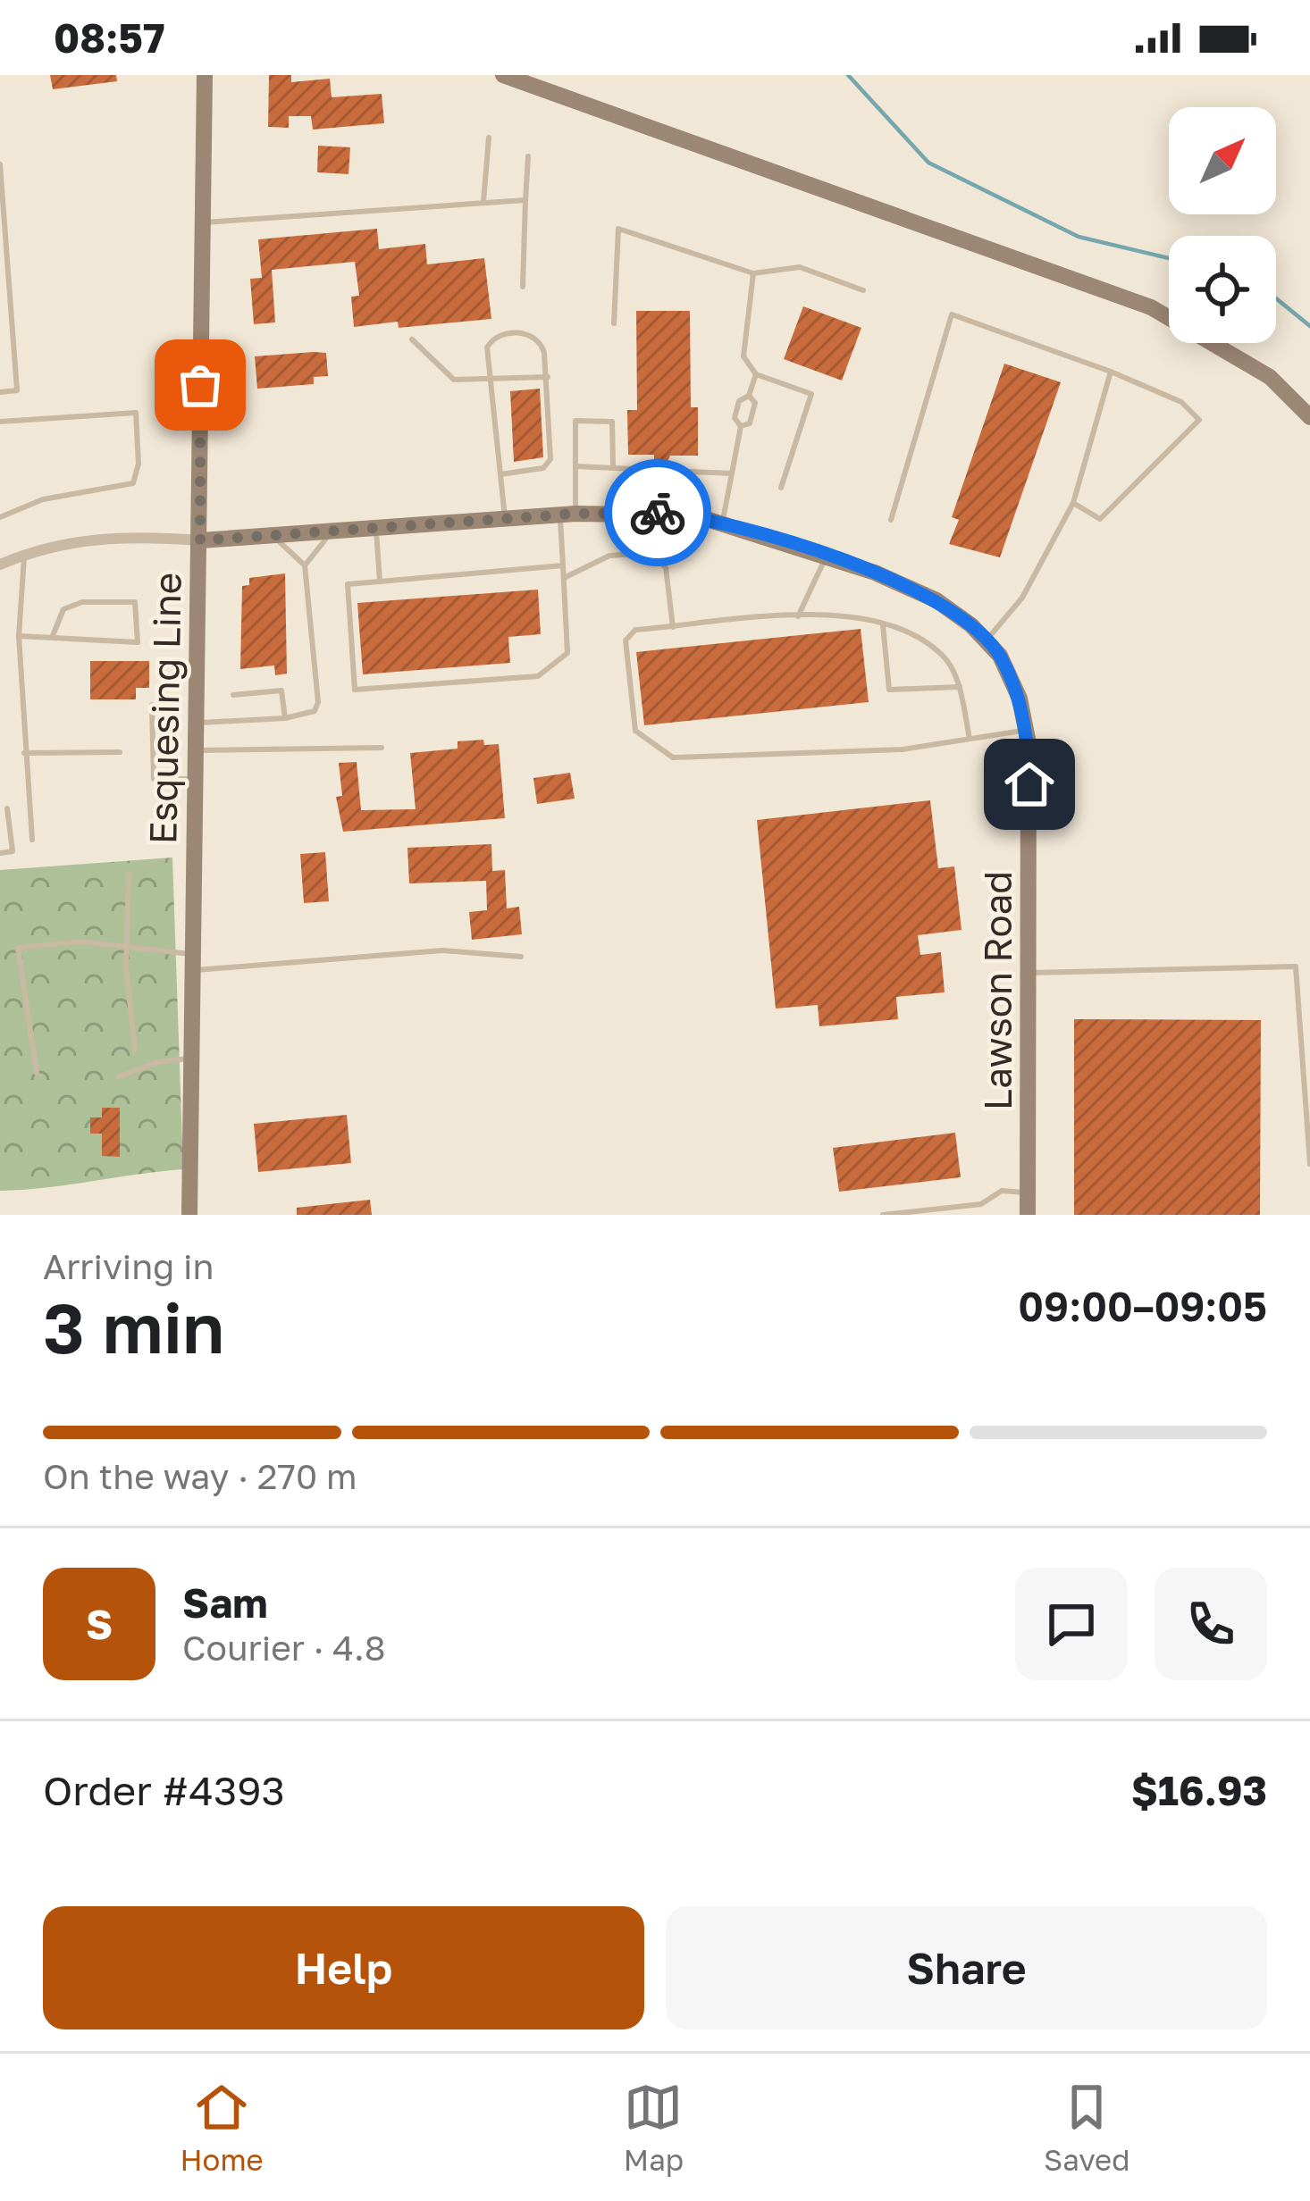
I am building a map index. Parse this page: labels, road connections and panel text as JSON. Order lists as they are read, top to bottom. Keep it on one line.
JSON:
{"streets":{"street":["Esquesing Line","Lawson Road"]},"crossings":[["Esquesing Line","Lawson Road"]],"north":"top right","page":{"status":"08:57","heading":["3 min","Arriving in","09:00–09:05"],"panel":["Sam","Courier · 4.8","Order #4393","$16.93"],"bar":"On the way · 270 m","round":"S","buttons":["Help","Share"],"tabs":["Home","Map","Saved"]}}
